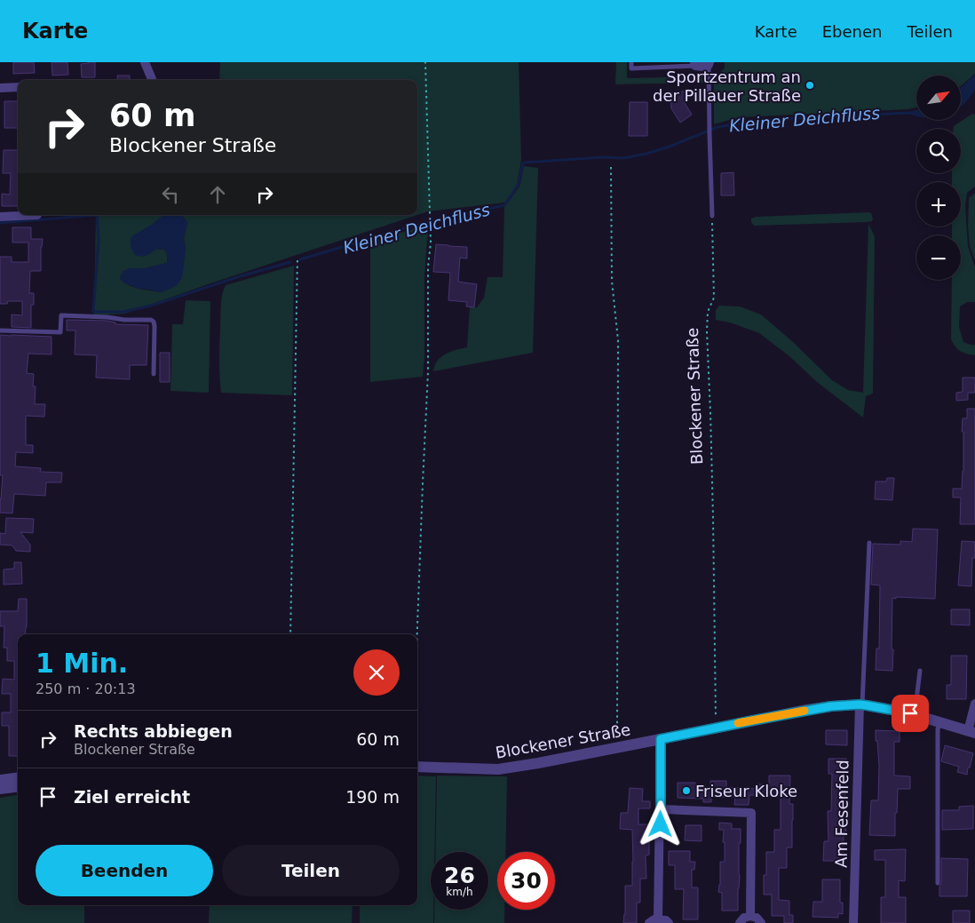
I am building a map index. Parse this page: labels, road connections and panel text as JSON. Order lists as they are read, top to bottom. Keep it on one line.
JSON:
{"streets":{"street":["Blockener Straße","Am Fesenfeld"]},"crossings":[["Blockener Straße","Am Fesenfeld"]],"water":["Kleiner Deichfluss"],"places":["Sportzentrum an der Pillauer Straße","Friseur Kloke"],"north":"top right","page":{"header":"Karte","nav":["Karte","Ebenen","Teilen"],"map_buttons":["+","−"],"turn":["60 m","Blockener Straße"],"heading":["1 Min.","250 m · 20:13"],"list":[{"name":"Rechts abbiegen","note":"Blockener Straße","value":"60 m"},{"name":"Ziel erreicht","value":"190 m"}],"buttons":["Beenden","Teilen"],"speed":"26 km/h","limit":"30"}}
